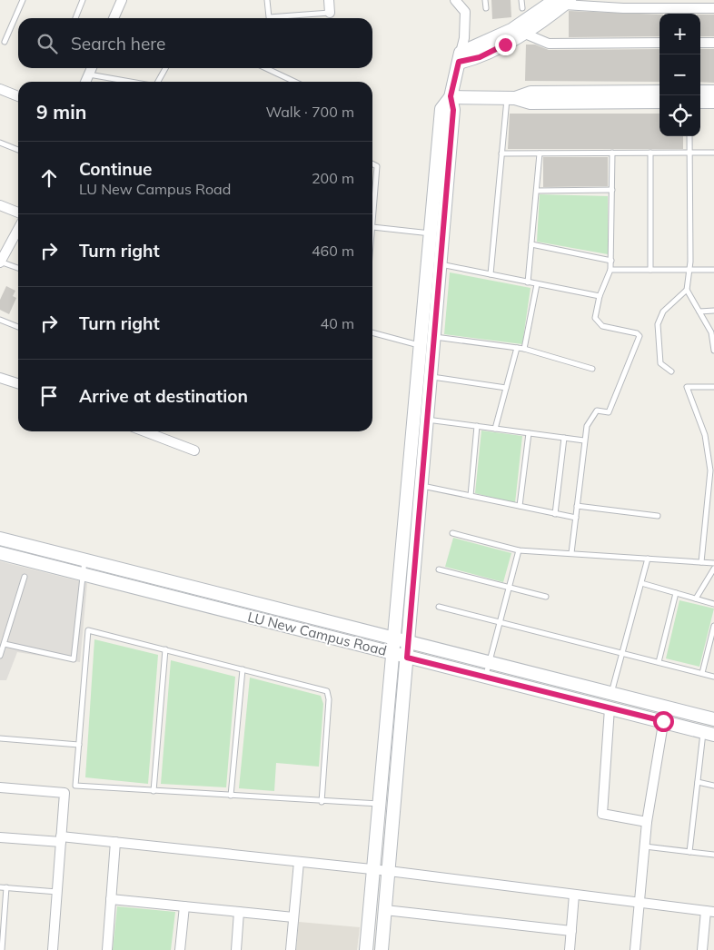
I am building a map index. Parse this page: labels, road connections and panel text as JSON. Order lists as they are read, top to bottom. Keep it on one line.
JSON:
{"streets":{"street":["LU New Campus Road"]},"page":{"map_buttons":["+","−"],"search":"Search here","heading":["9 min","Walk · 700 m"],"list":[["Continue","LU New Campus Road","200 m"],["Turn right","460 m"],["Turn right","40 m"],"Arrive at destination"]}}
